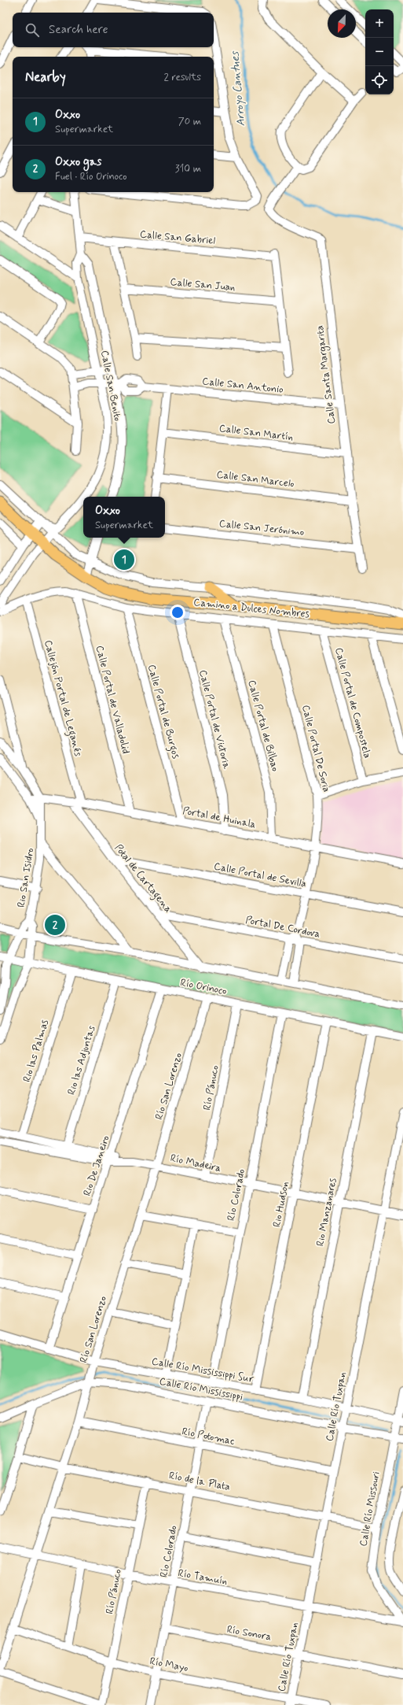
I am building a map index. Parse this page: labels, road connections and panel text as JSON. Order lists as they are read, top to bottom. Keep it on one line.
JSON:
{"streets":{"main road":["Camino a Dulces Nombres"],"street":["Calle San Gabriel","Calle San Juan","Calle Santa Margarita","Calle San Benito","Calle San Antonio","Calle San Martín","Calle San Marcelo","Calle San Jerónimo","Callejón Portal de Leganés","Calle Portal de Valladolid","Calle Portal de Compostela","Calle Portal de Burgos","Calle Portal de Victoria","Calle Portal de Bilbao","Calle Portal De Soria","Portal de Huinala","Calle Portal de Sevilla","Rio San Isidro","Potal de Cartagena","Portal De Cordova","Río Orinoco","Rio las Palmas","Rio las Adjuntas","Río San Lorenzo","Río Pánuco","Río Madeira","Rio De Janeiro","Río Colorado","Rio Hudson","Rio Manzanares","Calle Río Mississippi Sur","Calle Río Mississippi","Calle Río Tuxpan","Río Potomac","Río de la Plata","Calle Río Missouri","Río Tamuín","Río Sonora","Río Mayo"]},"crossings":[["Calle San Gabriel","Calle San Juan"],["Calle San Gabriel","Calle San Benito"],["Calle Santa Margarita","Calle San Antonio"],["Calle Santa Margarita","Calle San Martín"],["Calle Santa Margarita","Calle San Marcelo"],["Calle Santa Margarita","Calle San Jerónimo"],["Calle San Benito","Calle San Antonio"],["Camino a Dulces Nombres","Callejón Portal de Leganés"],["Camino a Dulces Nombres","Calle Portal de Valladolid"],["Camino a Dulces Nombres","Calle Portal de Compostela"],["Camino a Dulces Nombres","Calle Portal de Burgos"],["Camino a Dulces Nombres","Calle Portal de Victoria"],["Camino a Dulces Nombres","Calle Portal de Bilbao"],["Camino a Dulces Nombres","Calle Portal De Soria"],["Callejón Portal de Leganés","Portal de Huinala"],["Calle Portal de Valladolid","Portal de Huinala"],["Calle Portal de Burgos","Portal de Huinala"],["Calle Portal de Victoria","Portal de Huinala"],["Calle Portal de Bilbao","Portal de Huinala"],["Calle Portal De Soria","Portal de Huinala"],["Calle Portal De Soria","Calle Portal de Sevilla"],["Portal de Huinala","Rio San Isidro"],["Portal de Huinala","Potal de Cartagena"],["Calle Portal de Sevilla","Potal de Cartagena"],["Rio San Isidro","Río Orinoco"],["Potal de Cartagena","Portal De Cordova"],["Potal de Cartagena","Río Orinoco"],["Río Orinoco","Rio las Palmas"],["Río Orinoco","Rio las Adjuntas"],["Río Orinoco","Río San Lorenzo"],["Río Orinoco","Río Pánuco"],["Río Orinoco","Rio De Janeiro"],["Río Orinoco","Río Colorado"],["Río Orinoco","Rio Hudson"],["Río Orinoco","Rio Manzanares"],["Rio las Palmas","Río Madeira"],["Rio las Adjuntas","Río Madeira"],["Río San Lorenzo","Río Madeira"],["Río San Lorenzo","Calle Río Mississippi Sur"],["Río San Lorenzo","Calle Río Mississippi"],["Río San Lorenzo","Río Potomac"],["Río San Lorenzo","Río de la Plata"],["Río San Lorenzo","Río Tamuín"],["Río San Lorenzo","Río Mayo"],["Río Pánuco","Río Madeira"],["Río Pánuco","Río de la Plata"],["Río Pánuco","Río Tamuín"],["Río Pánuco","Río Mayo"],["Río Madeira","Rio De Janeiro"],["Río Madeira","Río Colorado"],["Río Madeira","Rio Hudson"],["Río Madeira","Rio Manzanares"],["Río Madeira","Calle Río Tuxpan"],["Rio De Janeiro","Calle Río Mississippi Sur"],["Río Colorado","Calle Río Mississippi Sur"],["Río Colorado","Calle Río Mississippi"],["Río Colorado","Río Potomac"],["Río Colorado","Río de la Plata"],["Río Colorado","Río Tamuín"],["Río Colorado","Río Sonora"],["Río Colorado","Río Mayo"],["Rio Hudson","Calle Río Mississippi Sur"],["Rio Manzanares","Calle Río Mississippi Sur"],["Calle Río Mississippi Sur","Calle Río Tuxpan"],["Calle Río Mississippi Sur","Calle Río Missouri"],["Calle Río Mississippi","Calle Río Tuxpan"],["Calle Río Mississippi","Calle Río Missouri"],["Calle Río Tuxpan","Río Potomac"],["Calle Río Tuxpan","Río de la Plata"],["Calle Río Tuxpan","Río Tamuín"],["Calle Río Tuxpan","Río Sonora"],["Calle Río Tuxpan","Río Mayo"],["Río de la Plata","Calle Río Missouri"],["Calle Río Missouri","Río Tamuín"]],"water":["Arroyo Cantues"],"north":"bottom left","page":{"map_buttons":["+","−"],"search":"Search here","heading":["Nearby","2 results"],"list":[{"mark":"1","name":"Oxxo","note":"Supermarket","value":"70 m"},{"mark":"2","name":"Oxxo gas","note":"Fuel · Río Orinoco","value":"310 m"}],"popup":["Oxxo","Supermarket"],"pins":["1","2"]}}
